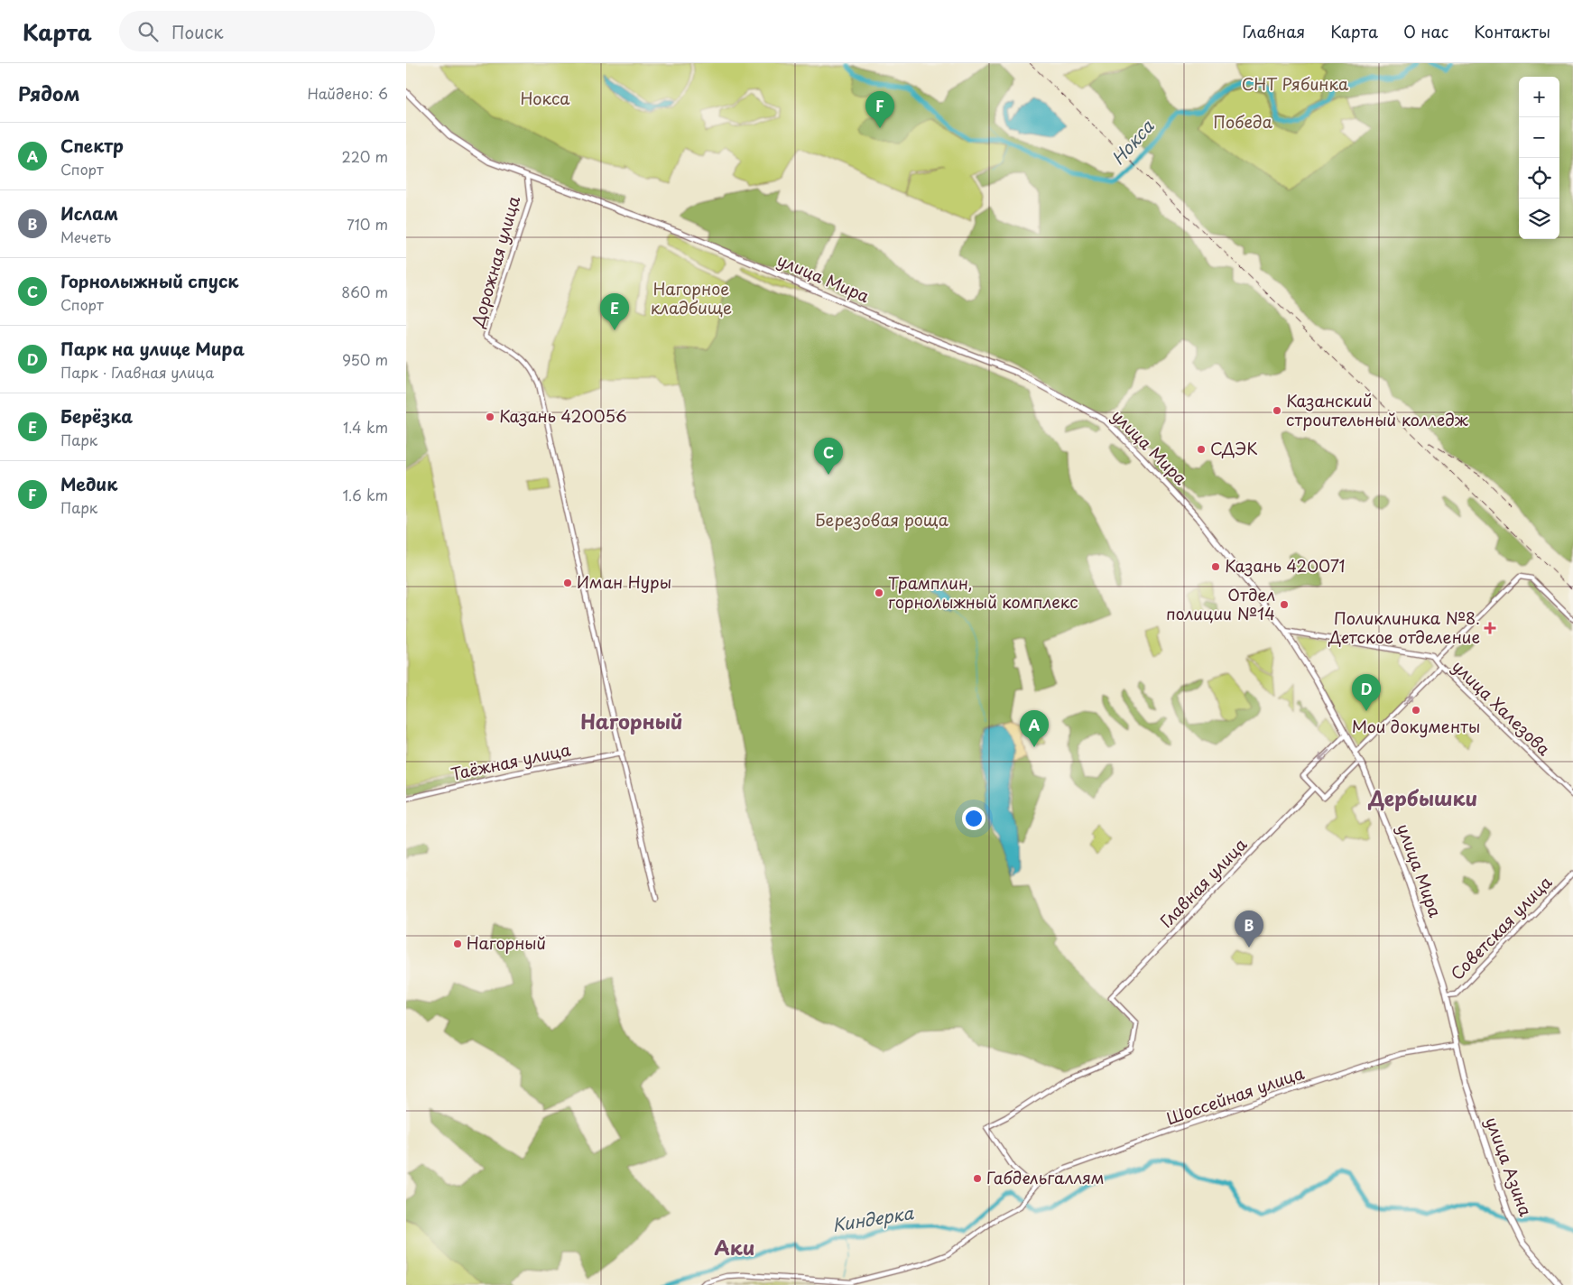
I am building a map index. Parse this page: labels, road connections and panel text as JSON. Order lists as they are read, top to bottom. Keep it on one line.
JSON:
{"streets":{"main road":["улица Мира","улица Азина"],"street":["Дорожная улица","улица Халезова","Таёжная улица","Главная улица","Советская улица","Шоссейная улица"]},"crossings":[["Дорожная улица","улица Мира"],["Дорожная улица","Таёжная улица"],["улица Мира","улица Халезова"],["улица Мира","Советская улица"],["улица Мира","Шоссейная улица"],["улица Мира","улица Азина"],["Главная улица","Шоссейная улица"],["Шоссейная улица","улица Азина"]],"districts":["Нагорный","Дербышки","Аки"],"water":["Нокса","Киндерка"],"parks":["СНТ Рябинка","Нокса","Победа","Нагорное кладбище","Березовая роща"],"places":{"other":["Казанский строительный колледж","Казань 420056","СДЭК","Казань 420071","Иман Нуры","Трамплин, горнолыжный комплекс","Отдел полиции №14","Мои документы","Нагорный","Габдельгаллям"],"health":["Поликлиника №8. Детское отделение"]},"page":{"header":"Карта","search":"Поиск","nav":["Главная","Карта","О нас","Контакты"],"heading":["Рядом","Найдено: 6"],"map_buttons":["+","−"],"pins":["F","E","C","D","A","B"],"list":[{"mark":"A","name":"Спектр","note":"Спорт","value":"220 m"},{"mark":"B","name":"Ислам","note":"Мечеть","value":"710 m"},{"mark":"C","name":"Горнолыжный спуск","note":"Спорт","value":"860 m"},{"mark":"D","name":"Парк на улице Мира","note":"Парк · Главная улица","value":"950 m"},{"mark":"E","name":"Берёзка","note":"Парк","value":"1.4 km"},{"mark":"F","name":"Медик","note":"Парк","value":"1.6 km"}]}}
